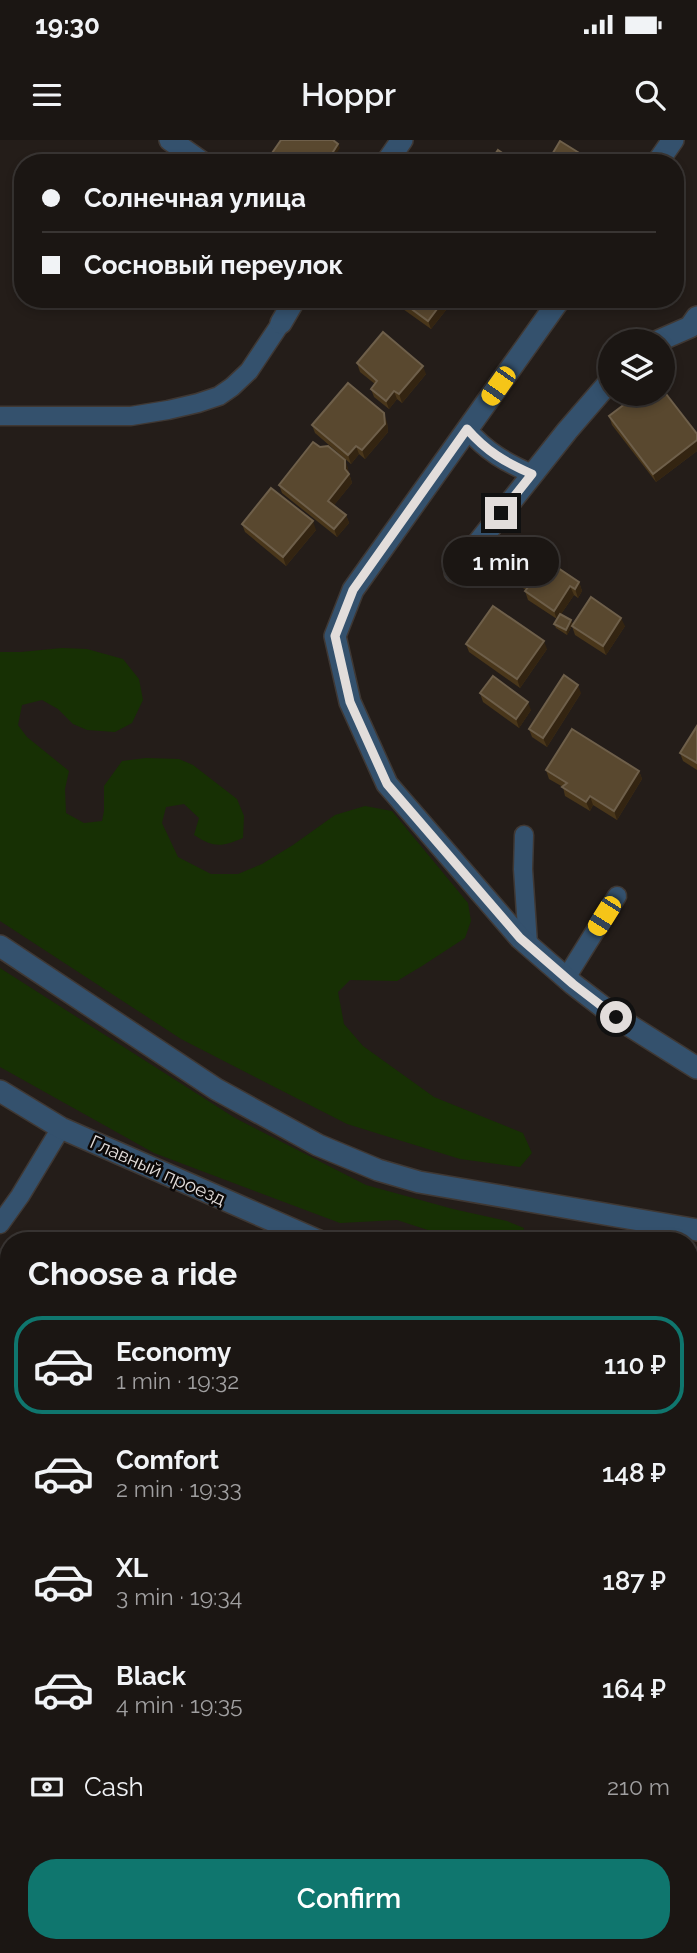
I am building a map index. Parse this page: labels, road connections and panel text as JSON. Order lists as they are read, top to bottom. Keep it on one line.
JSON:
{"streets":{"street":["Главный проезд"]},"page":{"status":"19:30","header":"Hoppr","banner":["Солнечная улица","Сосновый переулок"],"bubble":"1 min","heading":"Choose a ride","list":[{"name":"Economy","note":"1 min · 19:32","value":"110 ₽"},{"name":"Comfort","note":"2 min · 19:33","value":"148 ₽"},{"name":"XL","note":"3 min · 19:34","value":"187 ₽"},{"name":"Black","note":"4 min · 19:35","value":"164 ₽"}],"pay":["Cash","210 m"],"buttons":"Confirm"}}
